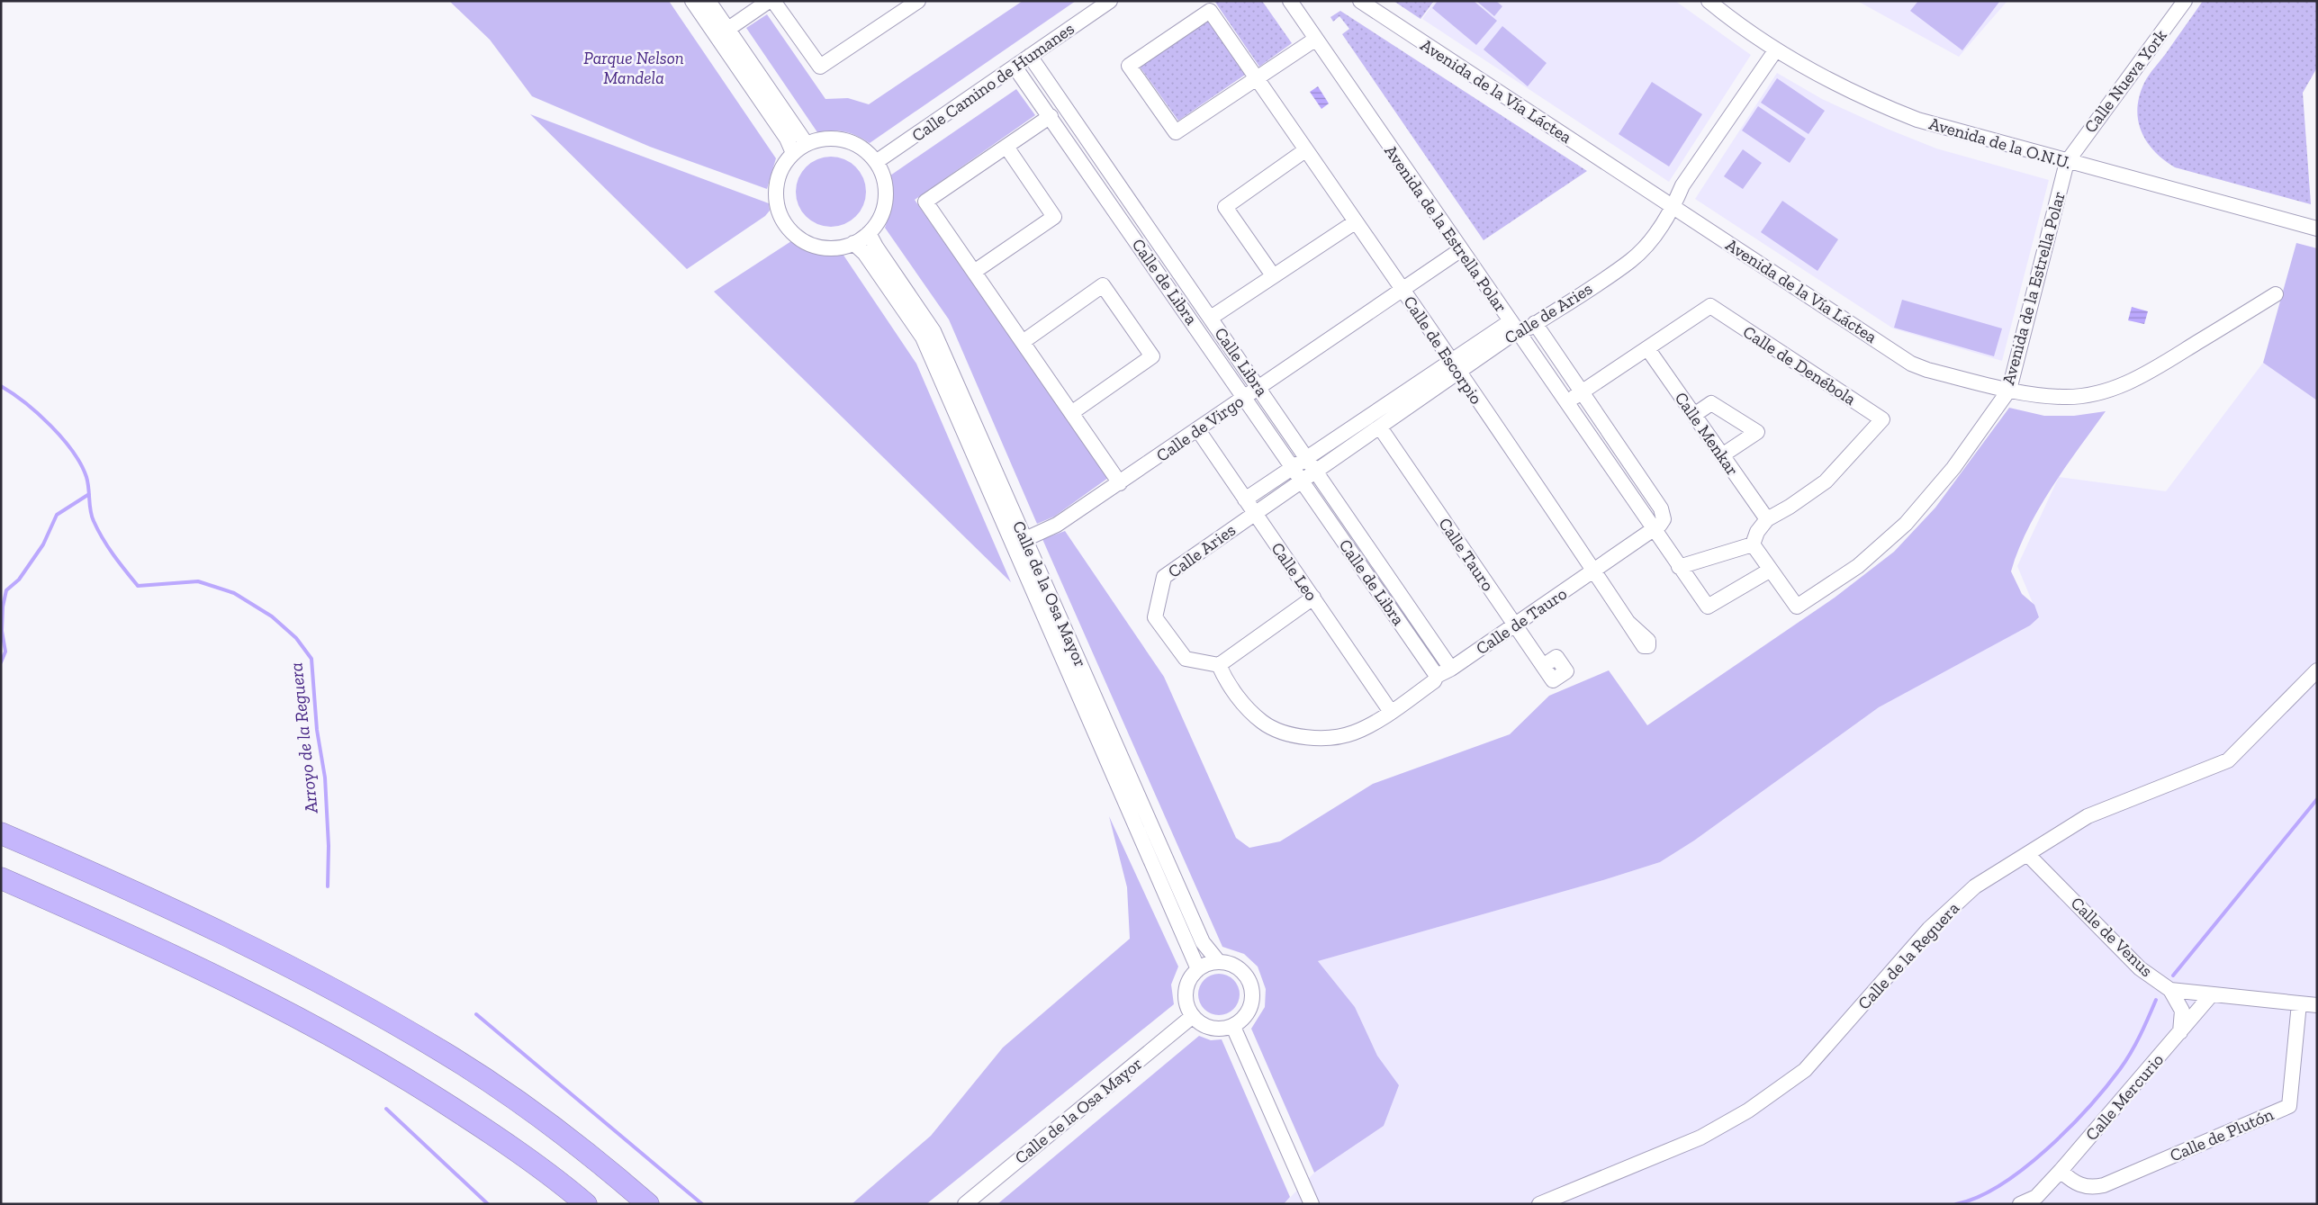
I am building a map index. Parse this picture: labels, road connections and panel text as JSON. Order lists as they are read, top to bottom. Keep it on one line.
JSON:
{"streets":{"street":["Calle Nueva York","Calle Camino de Humanes","Avenida de la Vía Láctea","Avenida de la O.N.U.","Avenida de la Estrella Polar","Calle de Libra","Calle de Aries","Calle de Escorpio","Calle Libra","Calle de Denébola","Calle de Virgo","Calle Menkar","Calle Aries","Calle Tauro","Calle Leo","Calle de la Osa Mayor","Calle de Tauro","Calle de Venus","Calle de la Reguera","Calle Mercurio","Calle de Plutón"]},"crossings":[["Calle Nueva York","Avenida de la O.N.U."],["Calle Nueva York","Avenida de la Estrella Polar"],["Calle Camino de Humanes","Calle de Libra"],["Calle Camino de Humanes","Calle Libra"],["Calle Camino de Humanes","Calle de la Osa Mayor"],["Avenida de la Vía Láctea","Avenida de la Estrella Polar"],["Avenida de la Vía Láctea","Calle de Aries"],["Avenida de la O.N.U.","Avenida de la Estrella Polar"],["Avenida de la O.N.U.","Calle de Aries"],["Avenida de la Estrella Polar","Calle de Aries"],["Avenida de la Estrella Polar","Calle de Escorpio"],["Avenida de la Estrella Polar","Calle de Denébola"],["Avenida de la Estrella Polar","Calle de Virgo"],["Avenida de la Estrella Polar","Calle de Tauro"],["Calle de Libra","Calle de Aries"],["Calle de Libra","Calle de Virgo"],["Calle de Libra","Calle de Tauro"],["Calle de Aries","Calle de Escorpio"],["Calle de Aries","Calle Libra"],["Calle de Aries","Calle Aries"],["Calle de Aries","Calle Tauro"],["Calle de Aries","Calle Leo"],["Calle de Escorpio","Calle de Virgo"],["Calle de Escorpio","Calle de Tauro"],["Calle Libra","Calle de Virgo"],["Calle Libra","Calle de Tauro"],["Calle de Denébola","Calle Menkar"],["Calle de Virgo","Calle Leo"],["Calle de Virgo","Calle de la Osa Mayor"],["Calle Aries","Calle Leo"],["Calle Tauro","Calle de Tauro"],["Calle Leo","Calle de Tauro"],["Calle de Venus","Calle de la Reguera"],["Calle de Venus","Calle Mercurio"],["Calle de Venus","Calle de Plutón"],["Calle Mercurio","Calle de Plutón"]],"water":["Arroyo de la Reguera"],"parks":["Parque Nelson Mandela"]}
